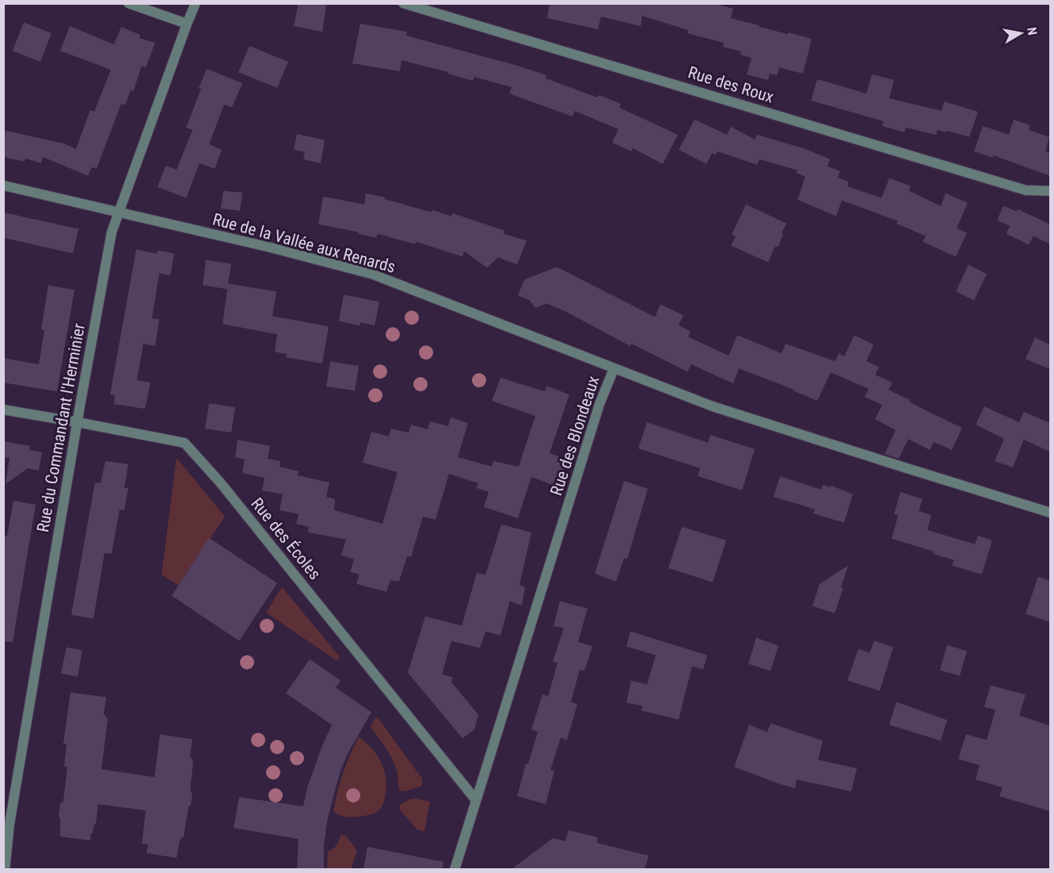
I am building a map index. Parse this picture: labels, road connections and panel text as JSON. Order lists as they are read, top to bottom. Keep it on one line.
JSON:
{"streets":{"street":["Rue des Roux","Rue de la Vallée aux Renards","Rue du Commandant l'Herminier","Rue des Blondeaux","Rue des Écoles"]},"crossings":[["Rue de la Vallée aux Renards","Rue du Commandant l'Herminier"],["Rue de la Vallée aux Renards","Rue des Blondeaux"],["Rue du Commandant l'Herminier","Rue des Écoles"],["Rue des Blondeaux","Rue des Écoles"]],"north":"right"}
